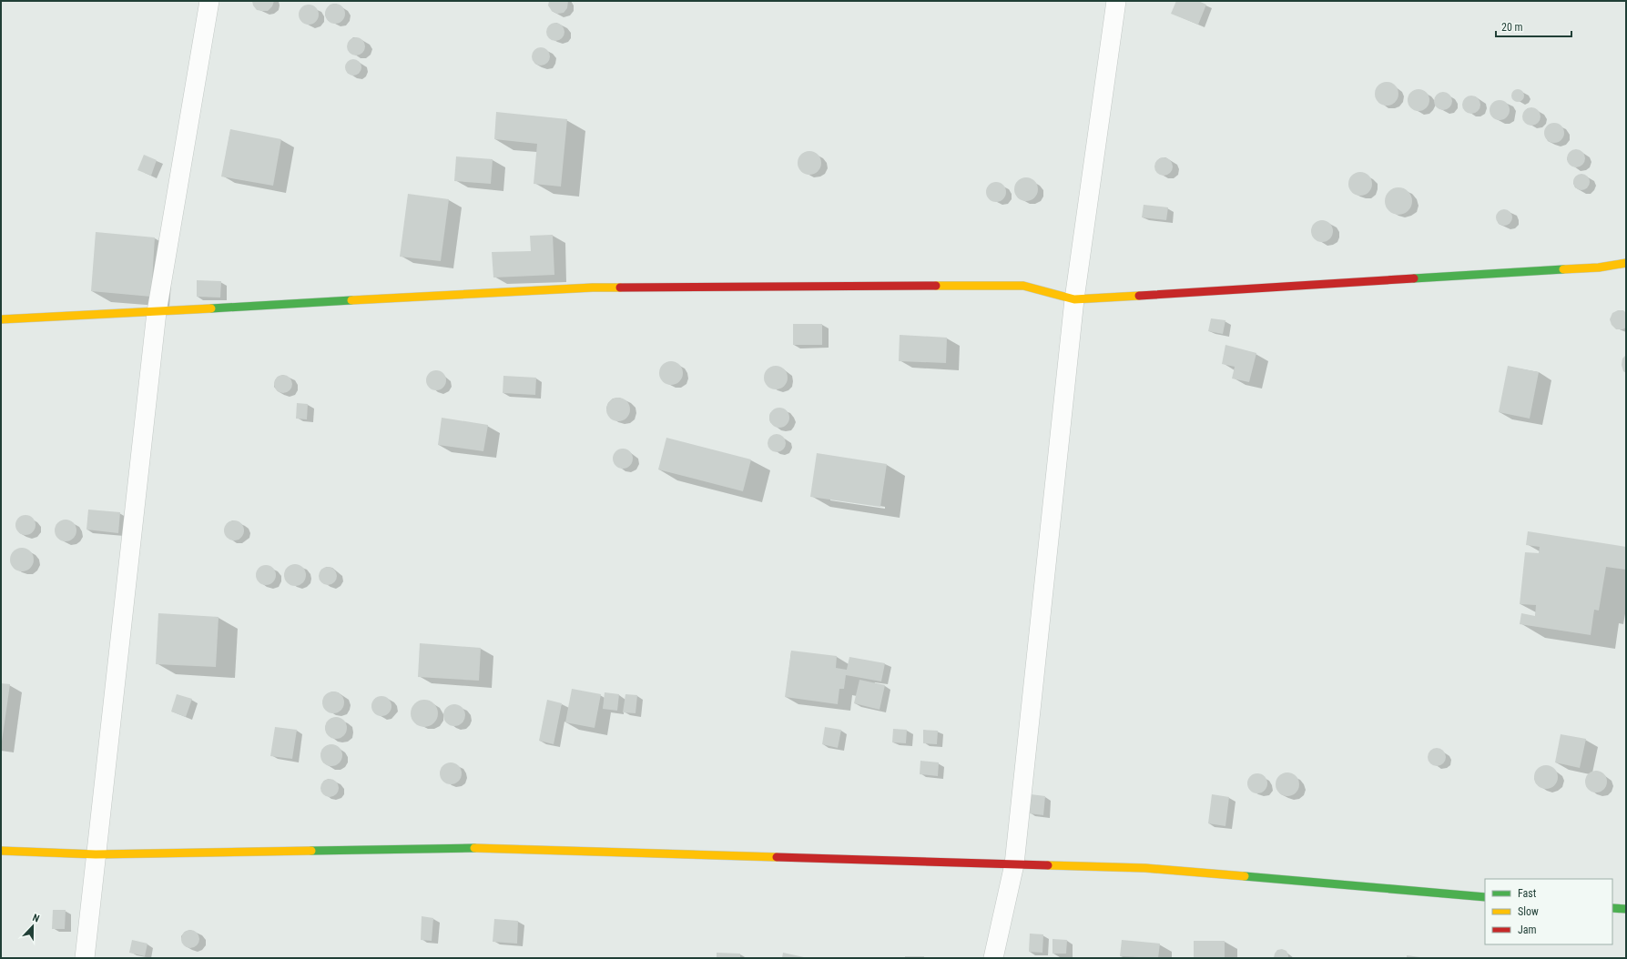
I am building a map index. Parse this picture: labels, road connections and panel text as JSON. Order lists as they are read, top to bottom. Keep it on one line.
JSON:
{"legend":["Fast","Slow","Jam"],"scale_bar":"20 m","north":"top"}
